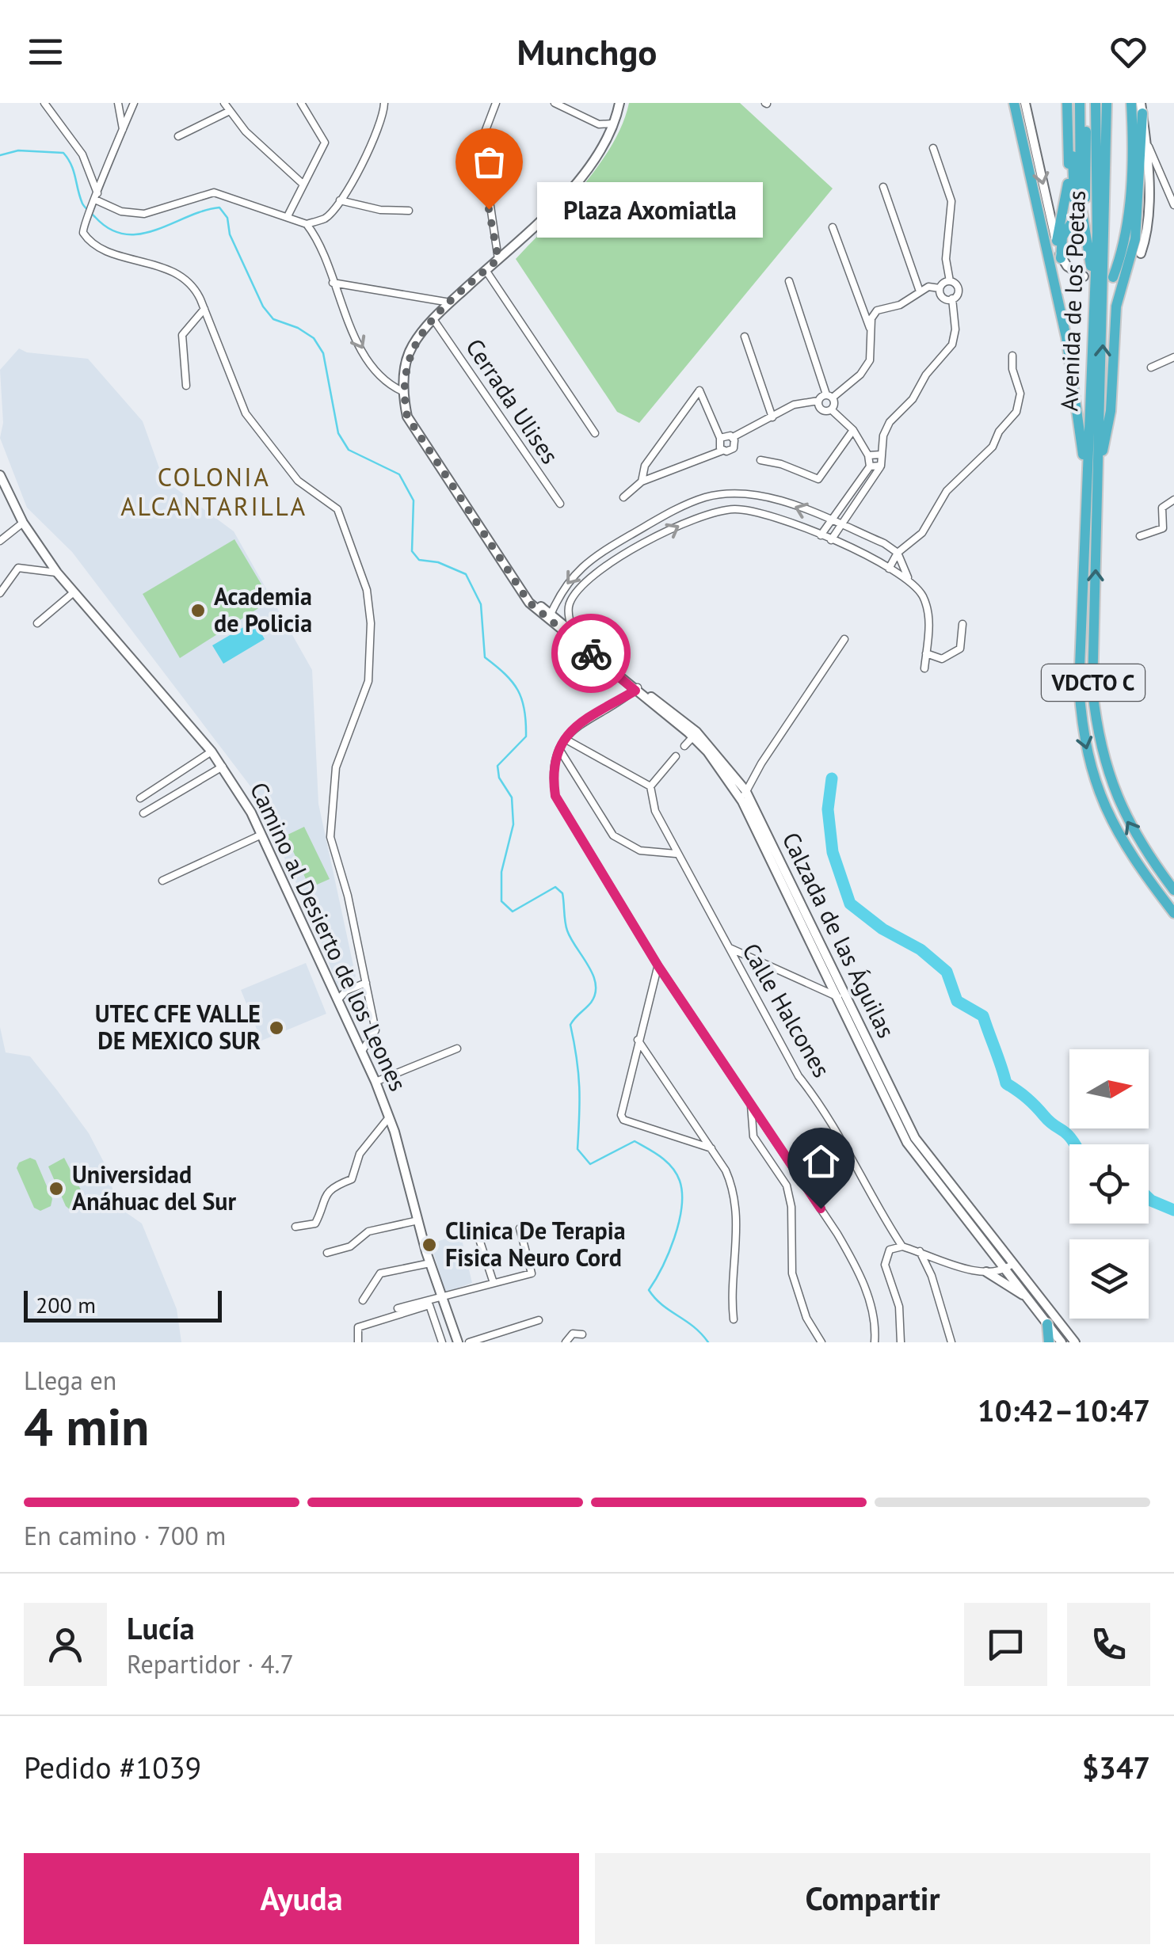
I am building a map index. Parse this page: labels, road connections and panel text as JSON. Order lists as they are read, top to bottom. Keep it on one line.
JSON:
{"streets":{"highway":["Avenida de los Poetas","VDCTO C"],"main road":["Calzada de las Águilas","Camino al Desierto de los Leones"],"street":["Cerrada Ulises","Calle Halcones"]},"crossings":[["Avenida de los Poetas","VDCTO C"]],"districts":["COLONIA ALCANTARILLA"],"places":["Plaza Axomiatla","Academia de Policia","UTEC CFE VALLE DE MEXICO SUR","Universidad Anáhuac del Sur","Clinica De Terapia Fisica Neuro Cord"],"scale_bar":"200 m","north":"right","page":{"header":"Munchgo","bubble":"Plaza Axomiatla","scale":"200 m","heading":["4 min","Llega en","10:42–10:47"],"panel":["Lucía","Repartidor · 4.7","Pedido #1039","$347"],"bar":"En camino · 700 m","buttons":["Ayuda","Compartir"]}}
